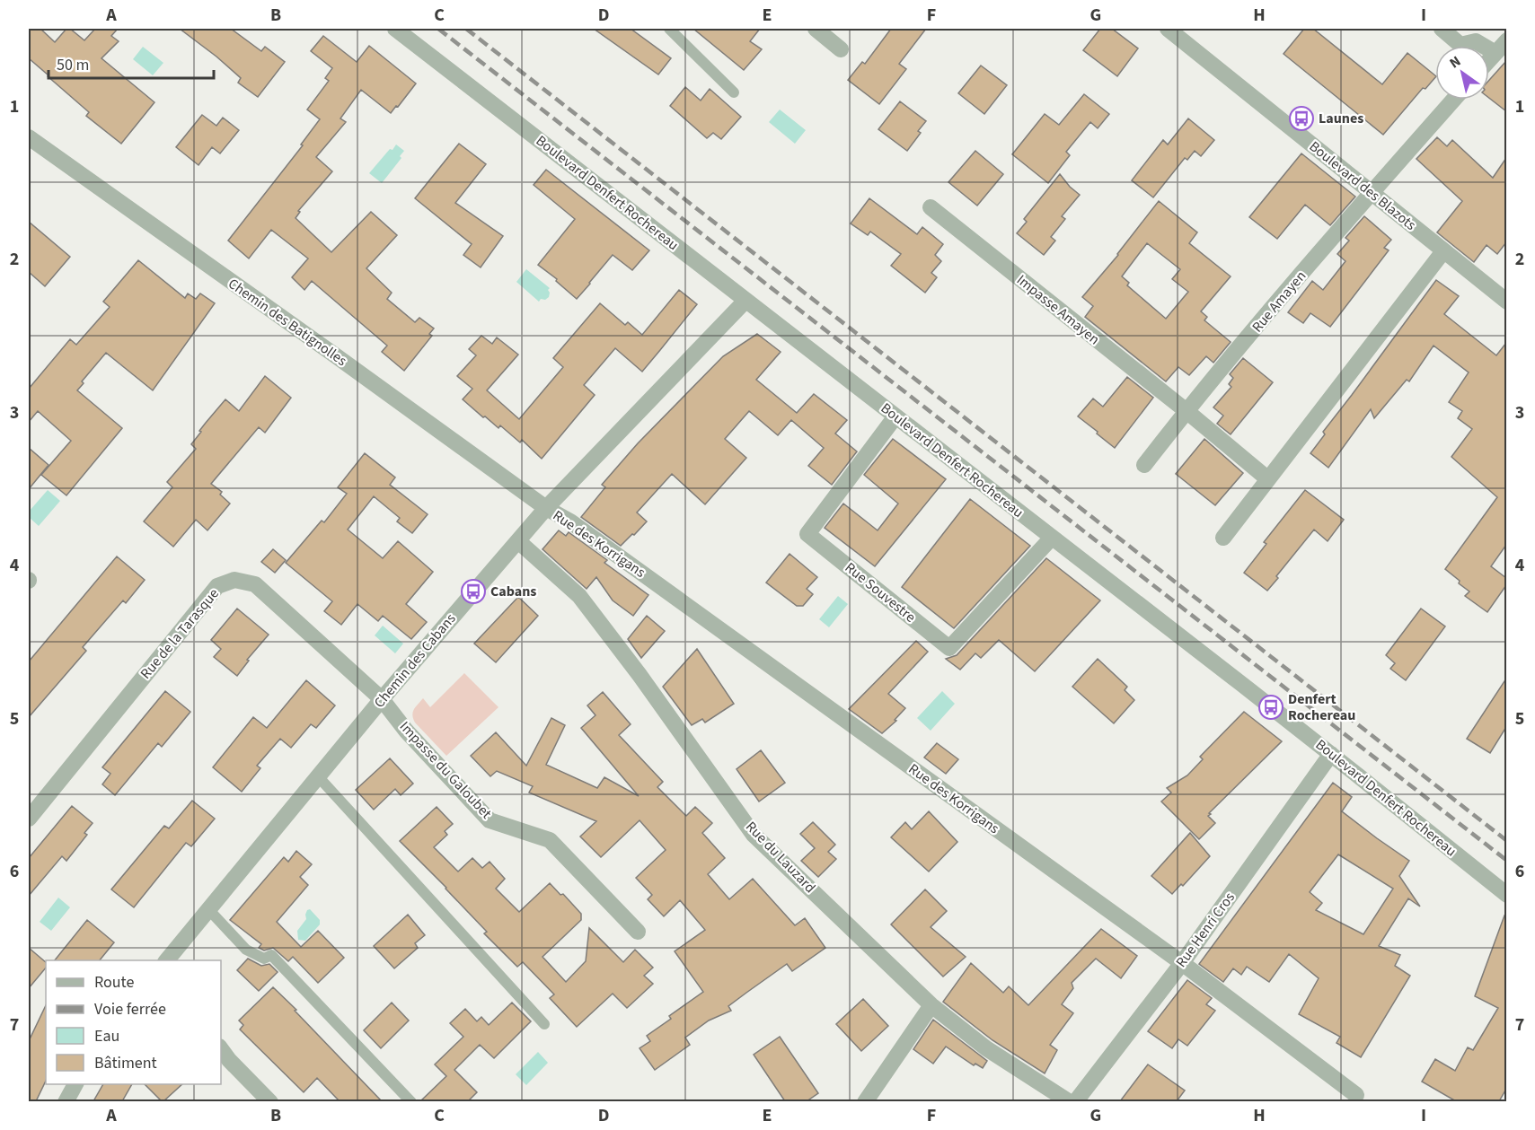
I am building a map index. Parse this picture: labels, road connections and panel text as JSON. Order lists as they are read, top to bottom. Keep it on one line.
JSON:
{"streets":{"street":["Boulevard des Blazots","Boulevard Denfert Rochereau","Rue Amayen","Impasse Amayen","Chemin des Batignolles","Rue des Korrigans","Rue Souvestre","Rue de la Tarasque","Chemin des Cabans","Impasse du Galoubet","Rue du Lauzard","Rue Henri Cros"]},"crossings":[["Boulevard des Blazots","Rue Amayen"],["Boulevard Denfert Rochereau","Rue Souvestre"],["Boulevard Denfert Rochereau","Chemin des Cabans"],["Boulevard Denfert Rochereau","Rue Henri Cros"],["Rue Amayen","Impasse Amayen"],["Chemin des Batignolles","Rue des Korrigans"],["Chemin des Batignolles","Chemin des Cabans"],["Rue des Korrigans","Chemin des Cabans"],["Rue des Korrigans","Rue Henri Cros"],["Rue de la Tarasque","Chemin des Cabans"],["Rue de la Tarasque","Impasse du Galoubet"],["Chemin des Cabans","Impasse du Galoubet"],["Chemin des Cabans","Rue du Lauzard"]],"places":{"bus stop":["Launes","Cabans","Denfert Rochereau"]},"legend":["Route","Voie ferrée","Eau","Bâtiment"],"scale_bar":"50 m","north":"top left","grid":{"columns":["A","B","C","D","E","F","G","H","I"],"rows":["1","2","3","4","5","6","7"]}}
